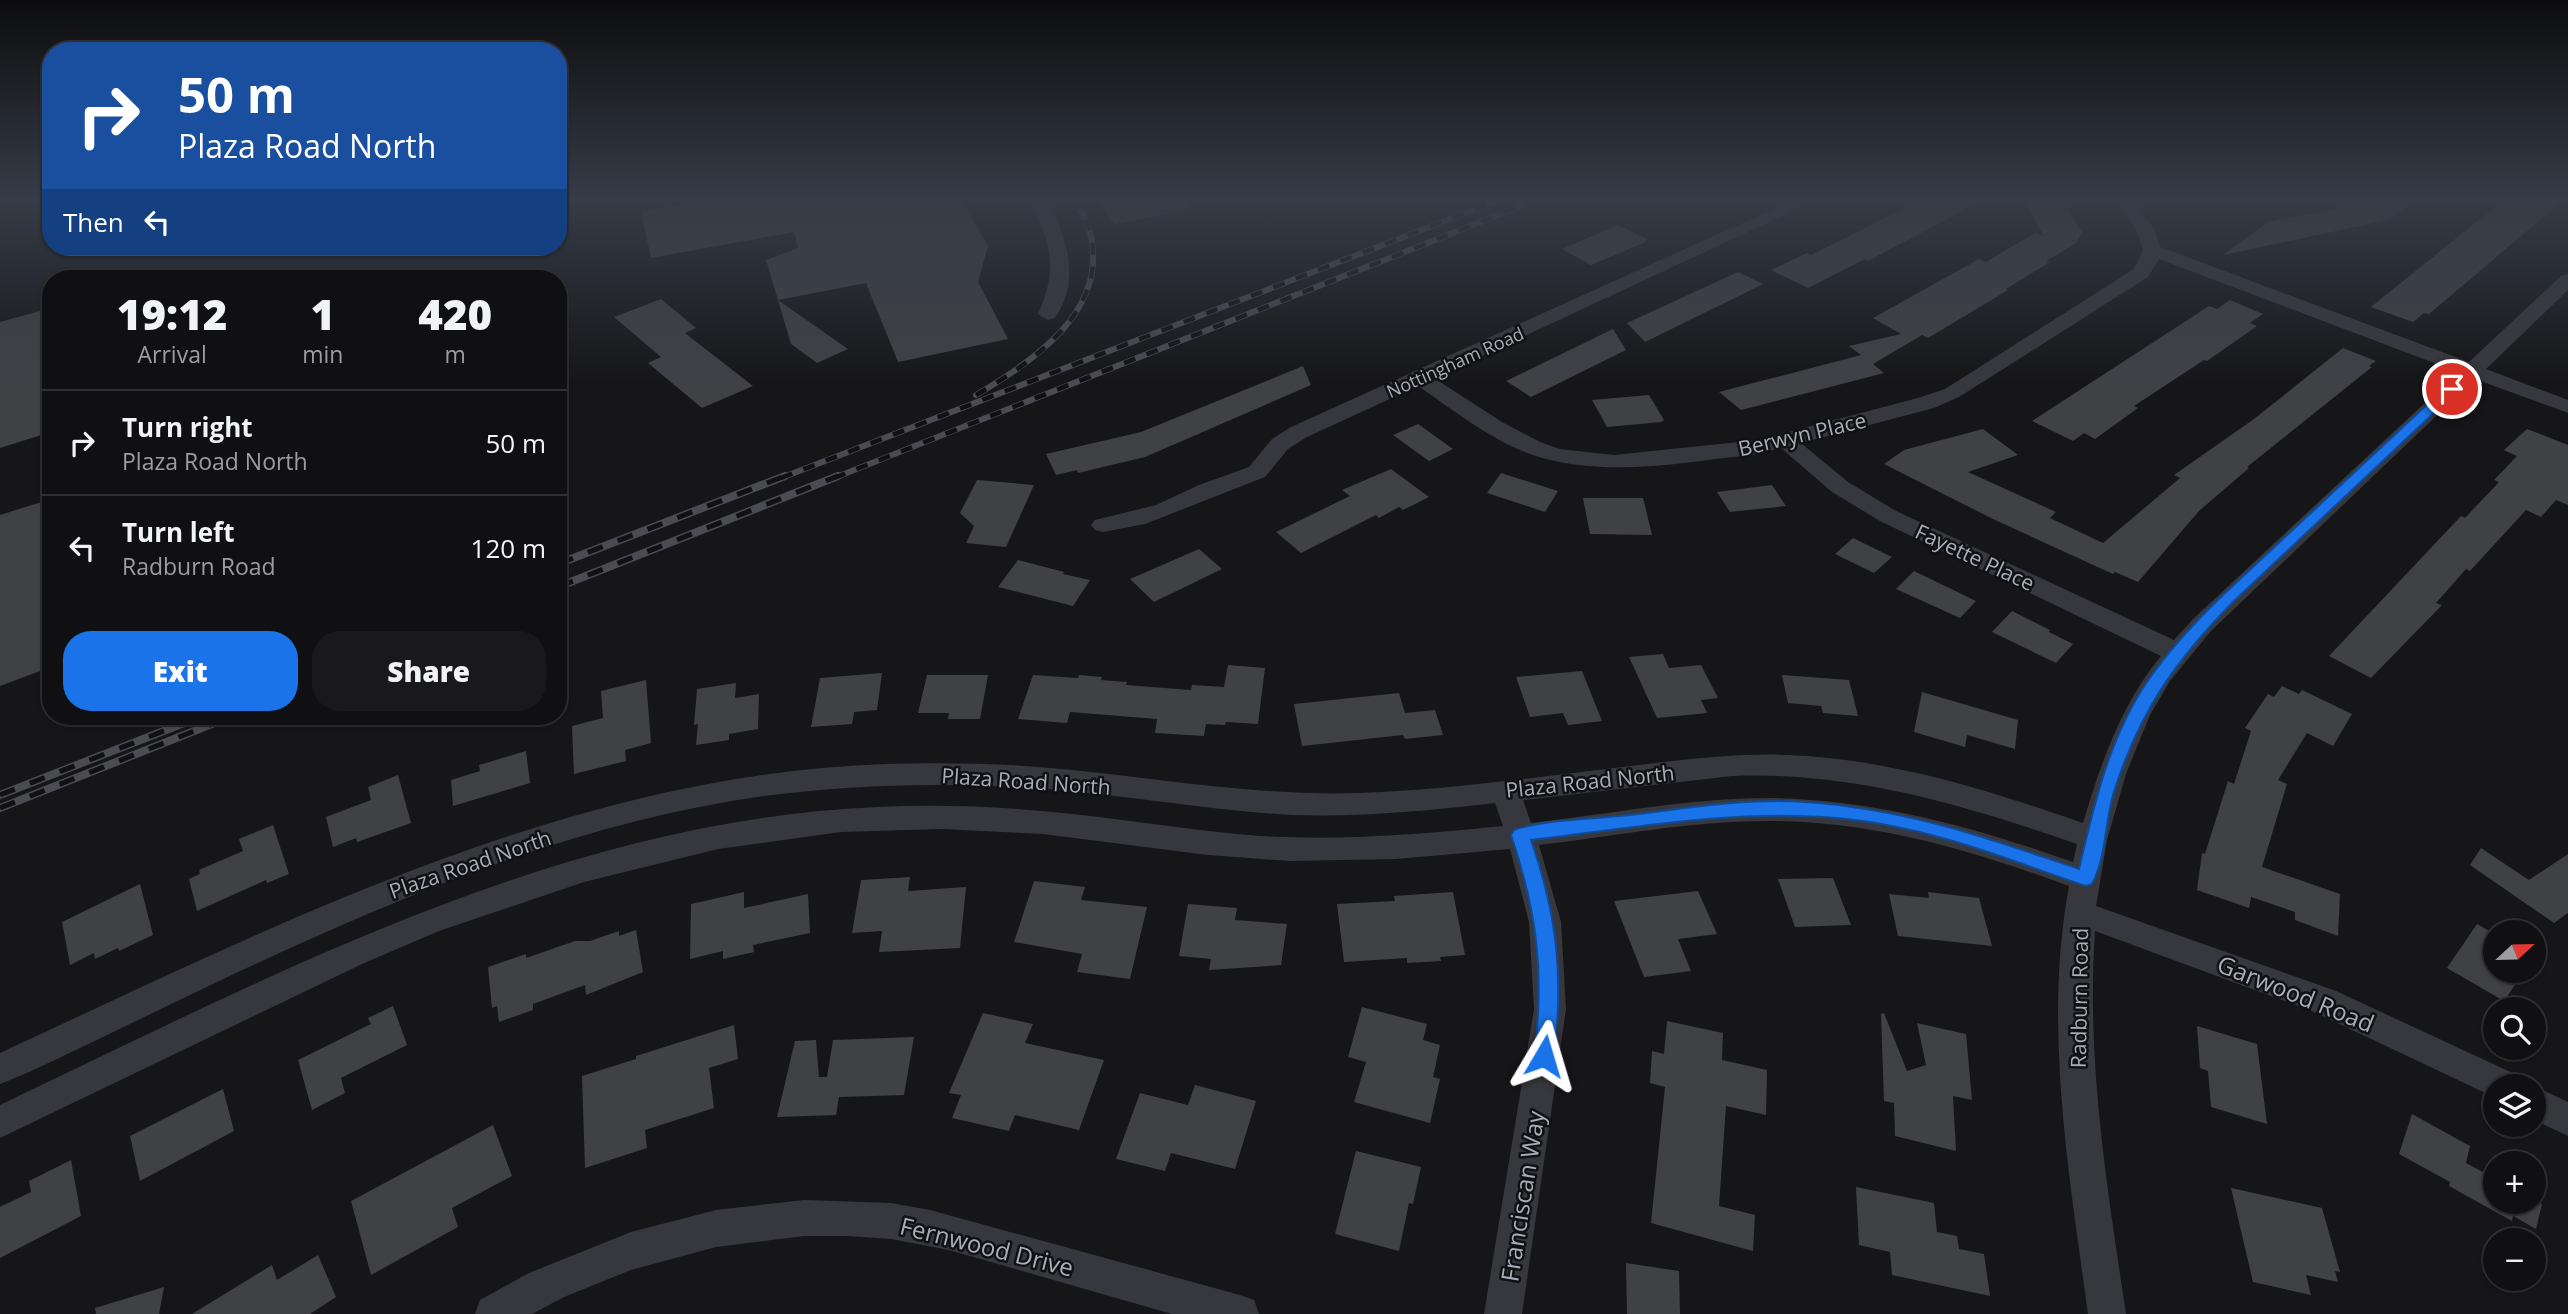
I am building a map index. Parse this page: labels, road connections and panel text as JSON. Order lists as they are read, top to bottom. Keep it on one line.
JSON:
{"streets":{"street":["Nottingham Road","Berwyn Place","Fayette Place","Plaza Road North","Garwood Road","Radburn Road","Franciscan Way","Fernwood Drive"]},"crossings":[["Nottingham Road","Berwyn Place"],["Berwyn Place","Fayette Place"],["Fayette Place","Radburn Road"],["Plaza Road North","Radburn Road"],["Plaza Road North","Franciscan Way"],["Garwood Road","Radburn Road"]],"north":"right","page":{"turn":["50 m","Plaza Road North"],"then":"Then","eta":["19:12","Arrival","1","min","420","m"],"list":[{"name":"Turn right","note":"Plaza Road North","value":"50 m"},{"name":"Turn left","note":"Radburn Road","value":"120 m"}],"buttons":["Exit","Share"],"map_buttons":["+","−"]}}
